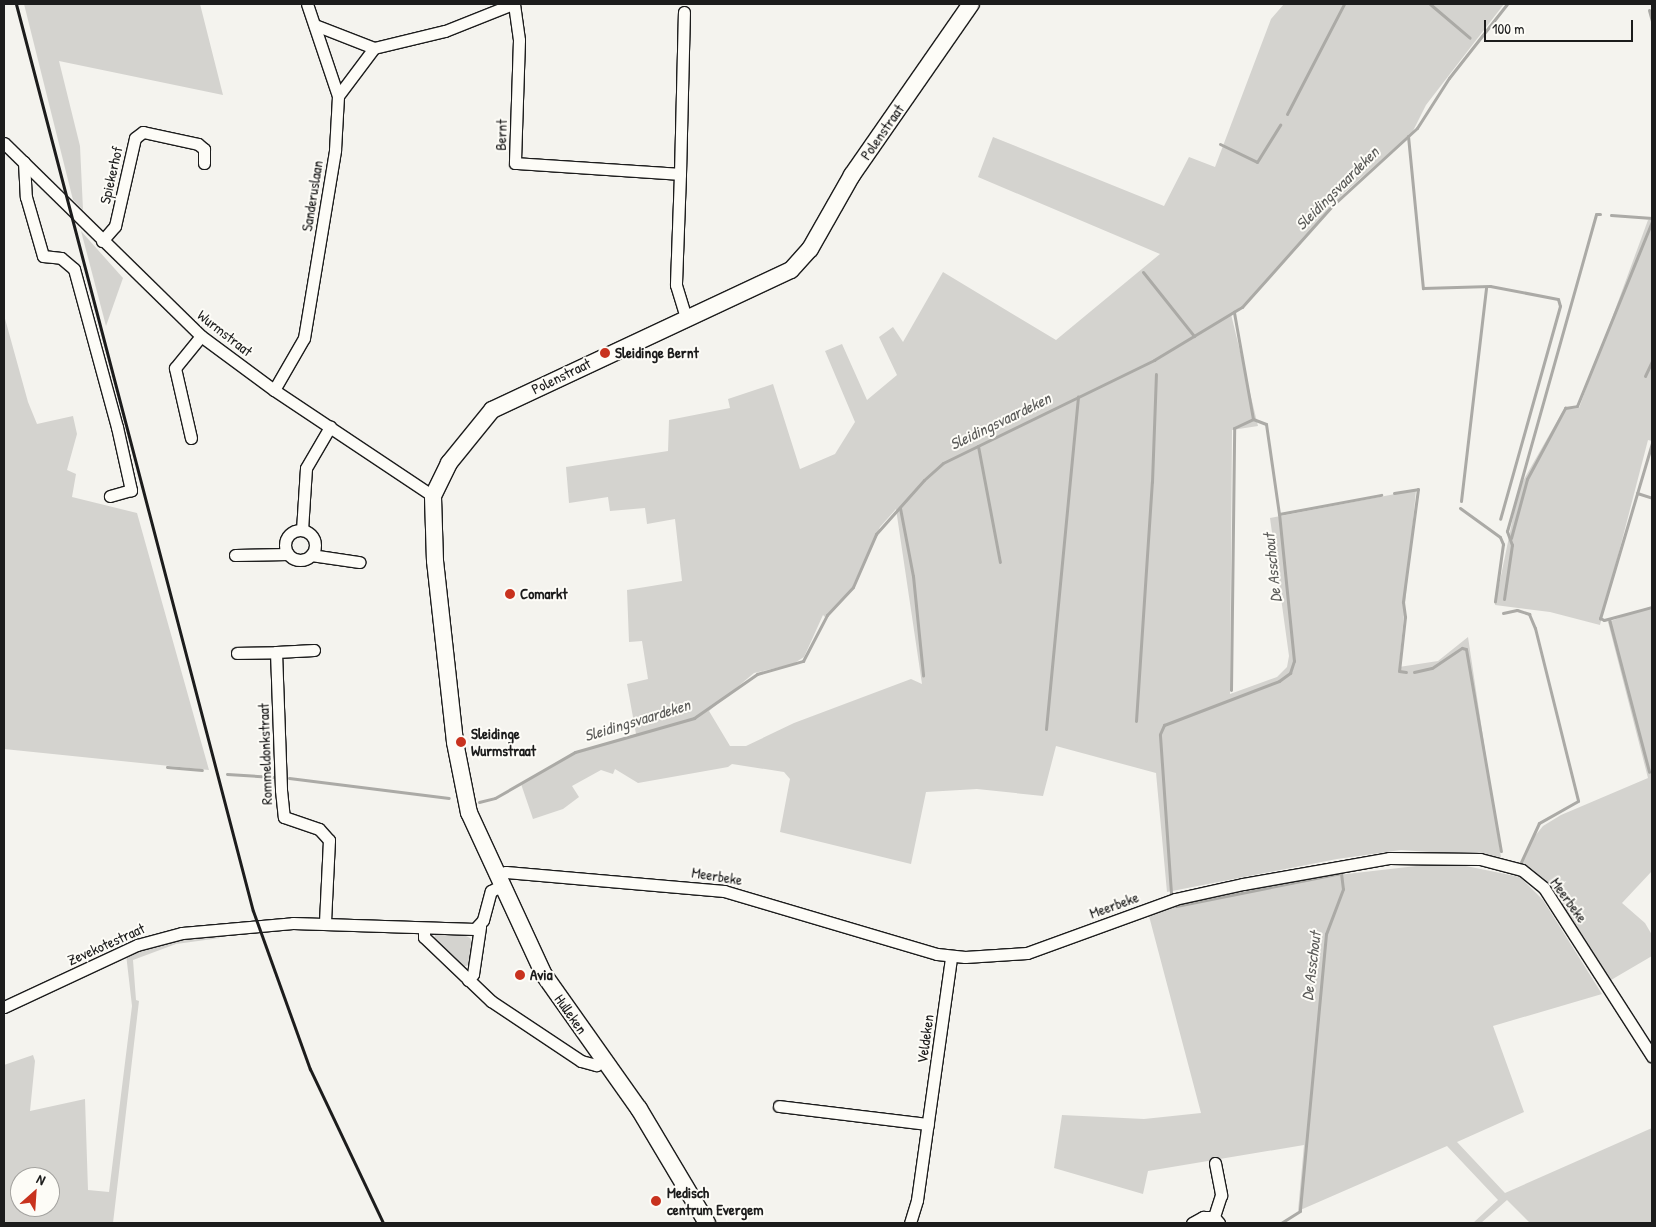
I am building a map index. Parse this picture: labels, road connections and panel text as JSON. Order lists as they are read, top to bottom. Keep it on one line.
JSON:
{"streets":{"main road":["Polenstraat","Hulleken"],"street":["Bernt","Spiekerhof","Sanderuslaan","Wurmstraat","Rommeldonkstraat","Meerbeke","Zevekotestraat","Veldeken"]},"crossings":[["Polenstraat","Wurmstraat"],["Polenstraat","Hulleken"],["Spiekerhof","Wurmstraat"],["Sanderuslaan","Wurmstraat"],["Wurmstraat","Hulleken"],["Rommeldonkstraat","Zevekotestraat"],["Meerbeke","Hulleken"],["Meerbeke","Veldeken"]],"water":["Sleidingsvaardeken","De Asschout"],"places":["Sleidinge Bernt","Comarkt","Sleidinge Wurmstraat","Avia","Medisch centrum Evergem"],"scale_bar":"100 m","north":"top right"}
